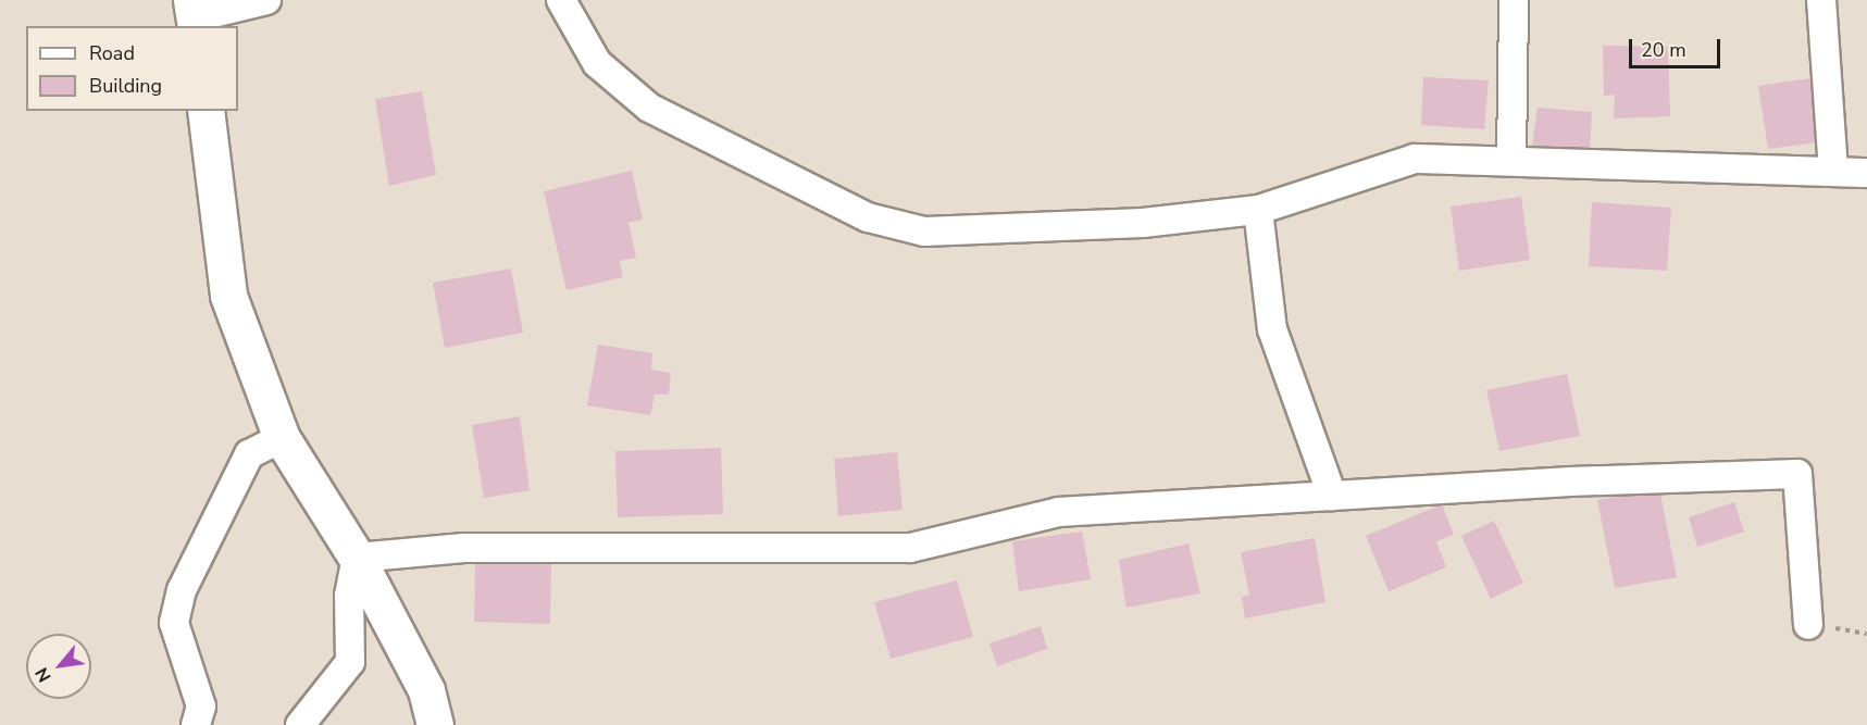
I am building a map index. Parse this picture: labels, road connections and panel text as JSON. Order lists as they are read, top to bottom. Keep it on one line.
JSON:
{"legend":["Road","Building"],"scale_bar":"20 m","north":"bottom left"}
